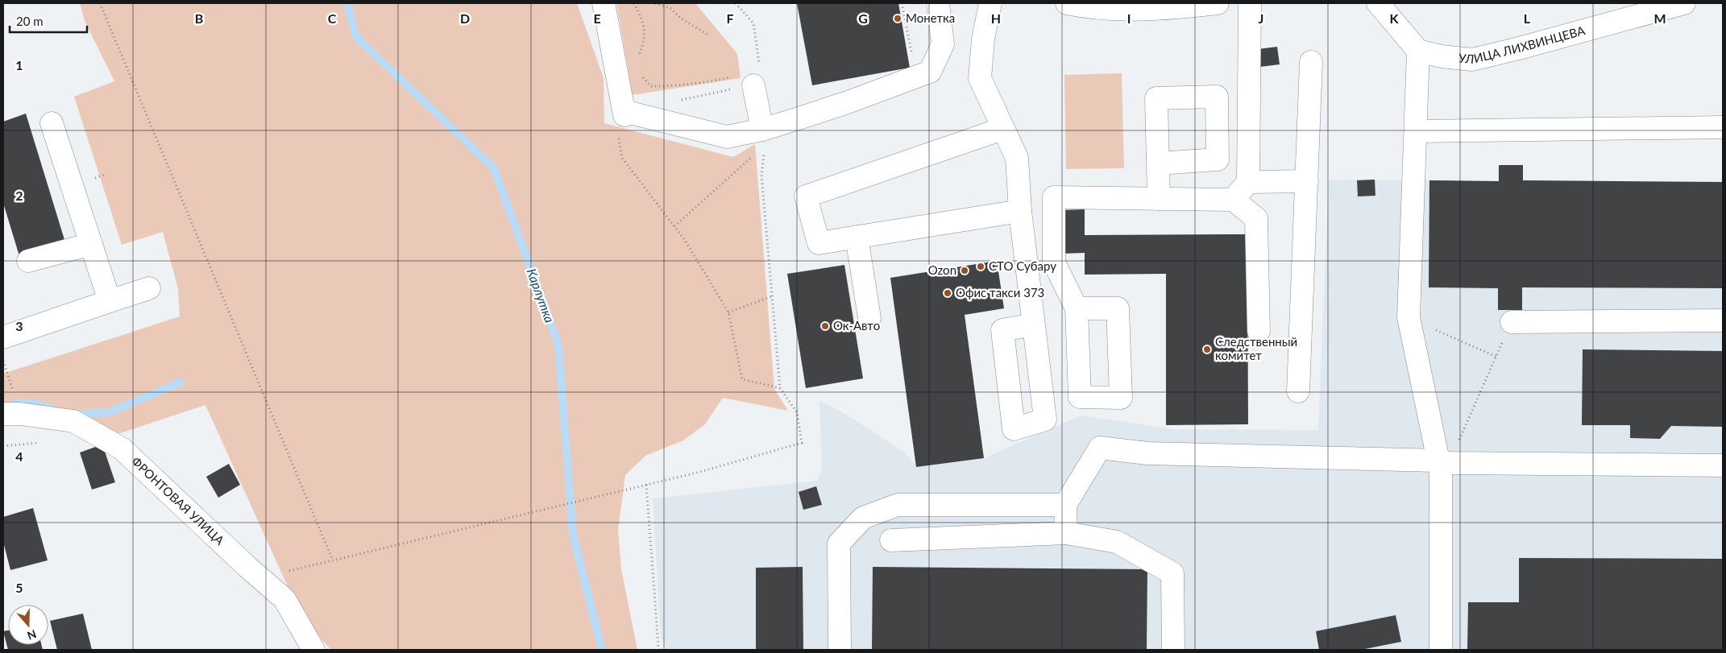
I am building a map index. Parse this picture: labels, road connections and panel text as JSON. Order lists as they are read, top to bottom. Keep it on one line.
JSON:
{"streets":{"street":["УЛИЦА ЛИХВИНЦЕВА","ФРОНТОВАЯ УЛИЦА"]},"water":["Карлутка"],"places":["Монетка","СТО Субару","Ozon","Офис такси 373","Ок-Авто","Следственный комитет"],"scale_bar":"20 m","north":"bottom","grid":{"columns":["B","C","D","E","F","G","H","I","J","K","L","M"],"rows":["1","2","3","4","5"]}}
